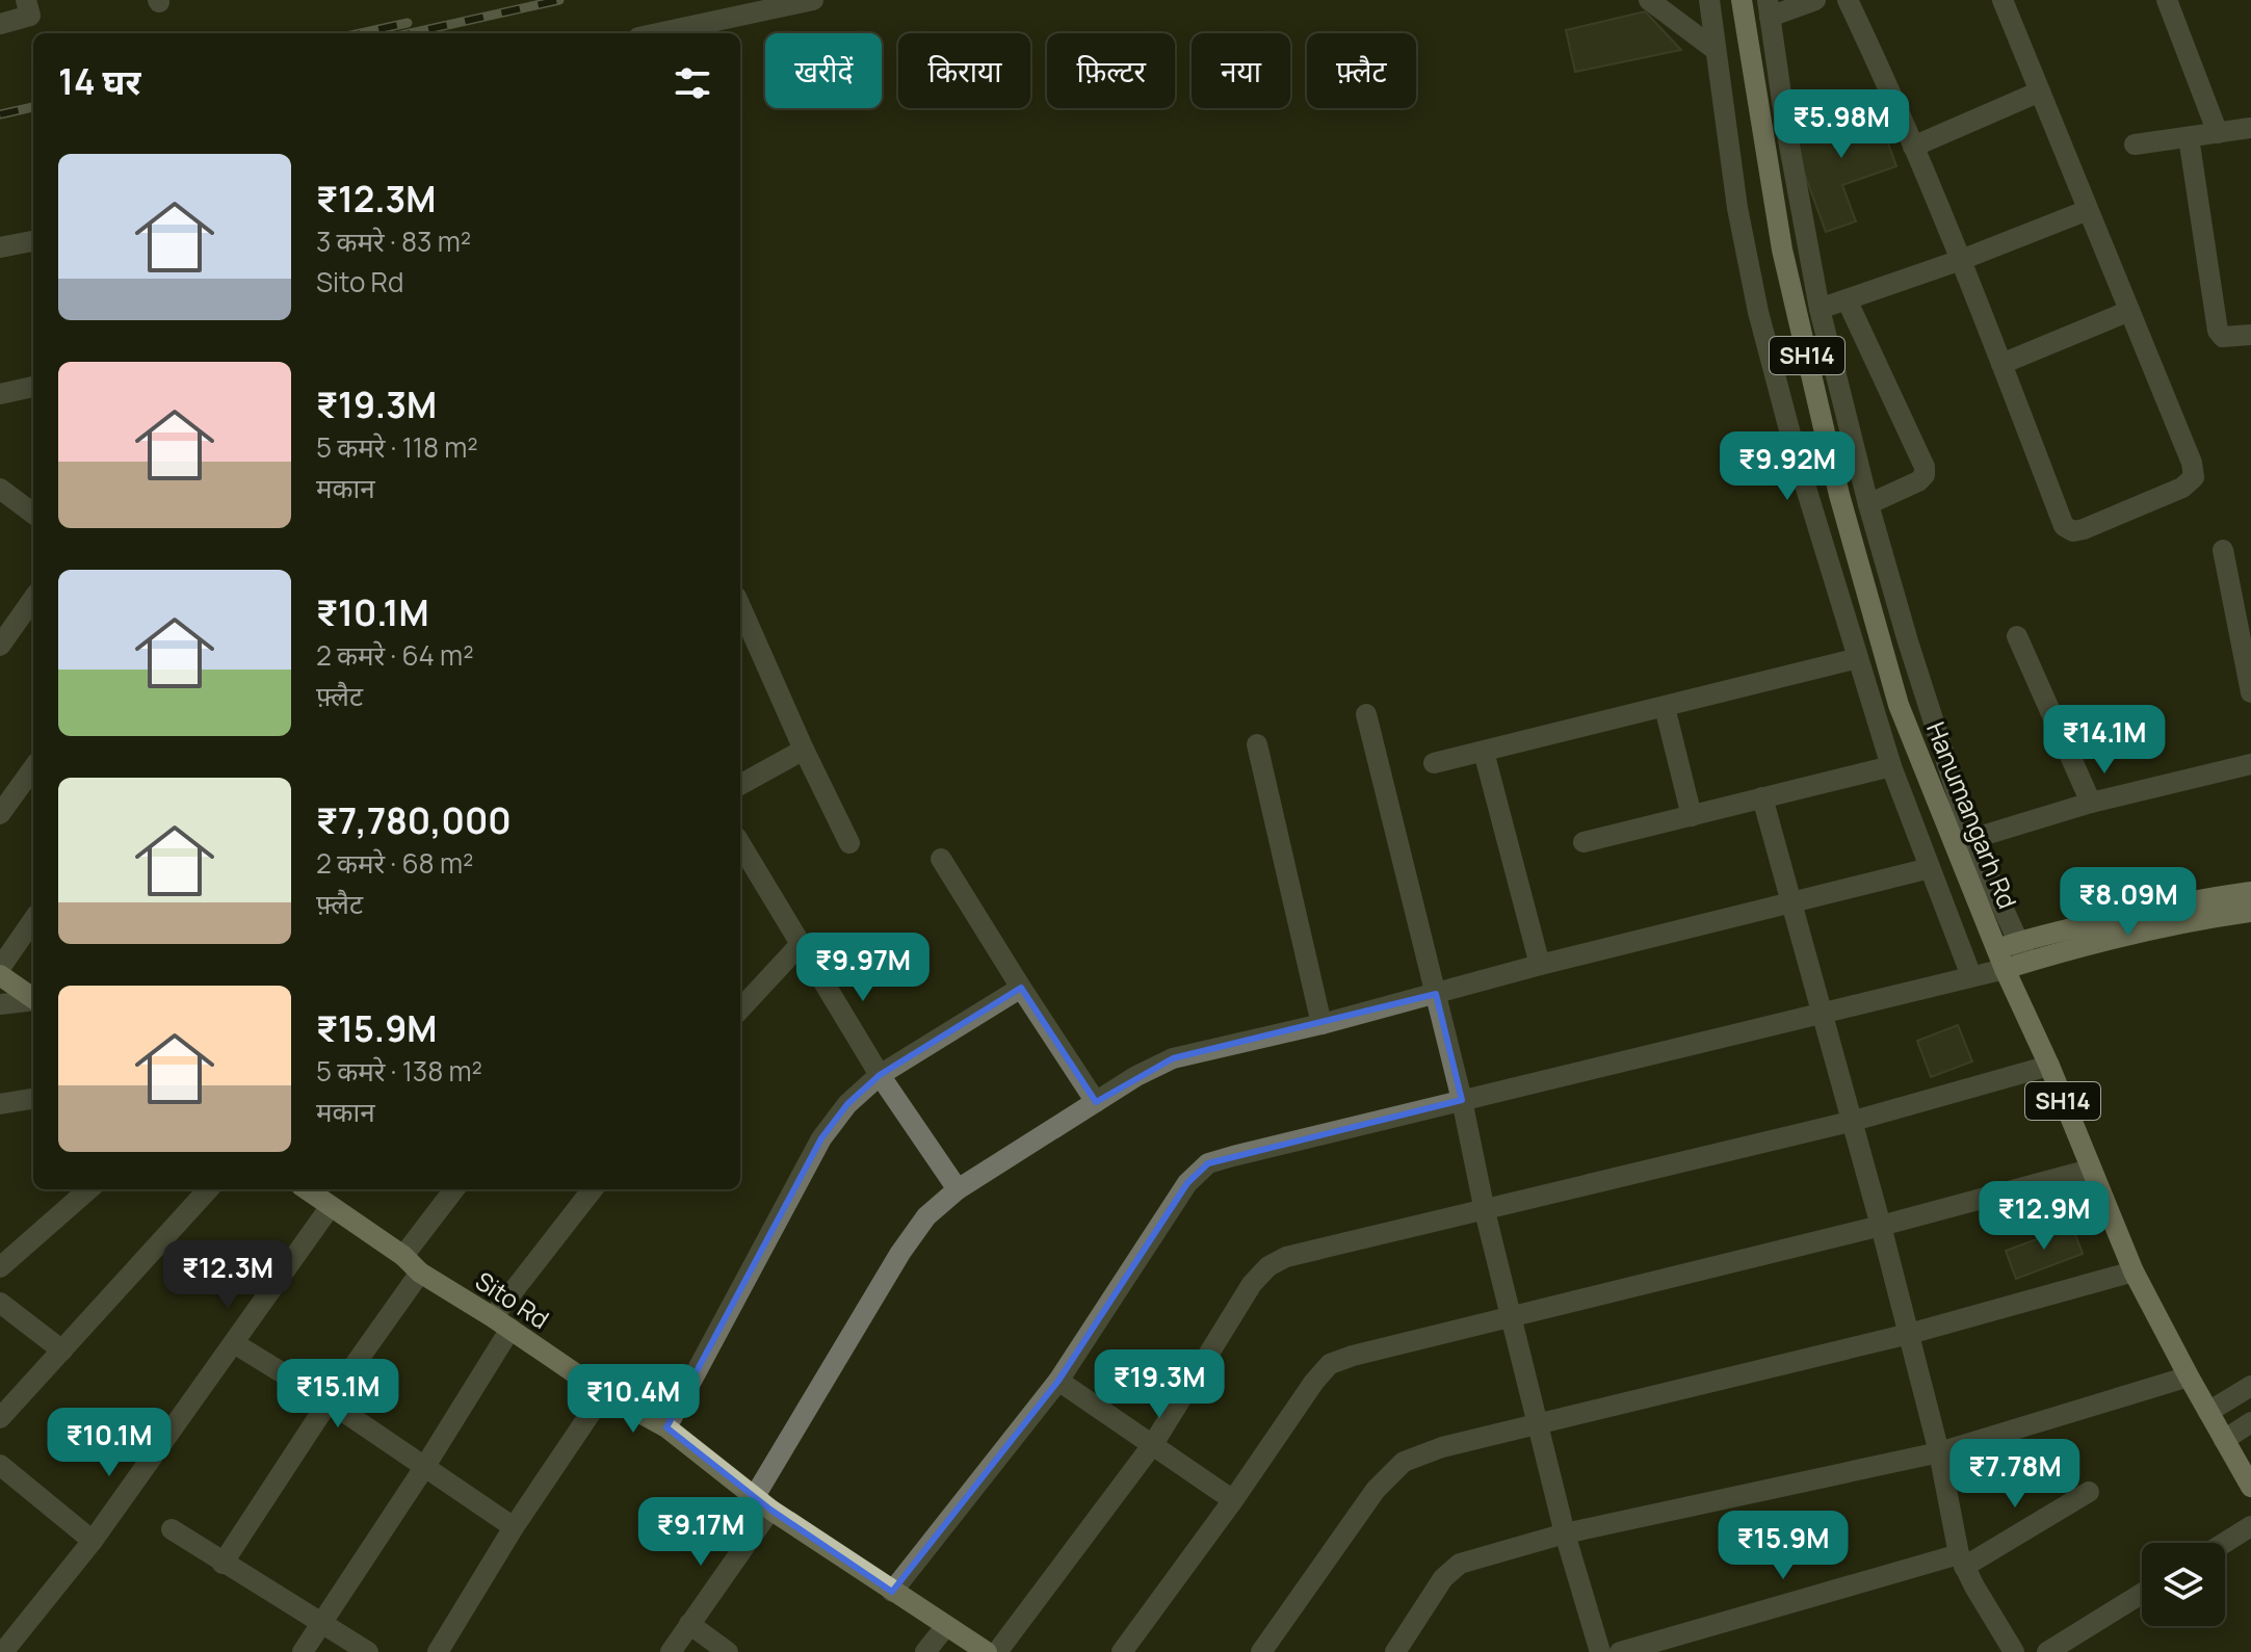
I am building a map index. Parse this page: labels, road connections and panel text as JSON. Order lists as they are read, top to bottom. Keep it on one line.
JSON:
{"streets":{"main road":["SH14","Hanumangarh Rd","Sito Rd"]},"page":{"chip":["खरीदें","किराया","फ़िल्टर","नया","फ़्लैट"],"heading":"14 घर","price":["₹5.98M","₹9.92M","₹14.1M","₹8.09M","₹9.97M","₹12.9M","₹12.3M","₹19.3M","₹15.1M","₹10.4M","₹10.1M","₹7.78M","₹9.17M","₹15.9M"],"list":[{"name":"₹12.3M","note":"3 कमरे · 83 m² · Sito Rd"},{"name":"₹19.3M","note":"5 कमरे · 118 m² · मकान"},{"name":"₹10.1M","note":"2 कमरे · 64 m² · फ़्लैट"},{"name":"₹7,780,000","note":"2 कमरे · 68 m² · फ़्लैट"},{"name":"₹15.9M","note":"5 कमरे · 138 m² · मकान"}]}}
